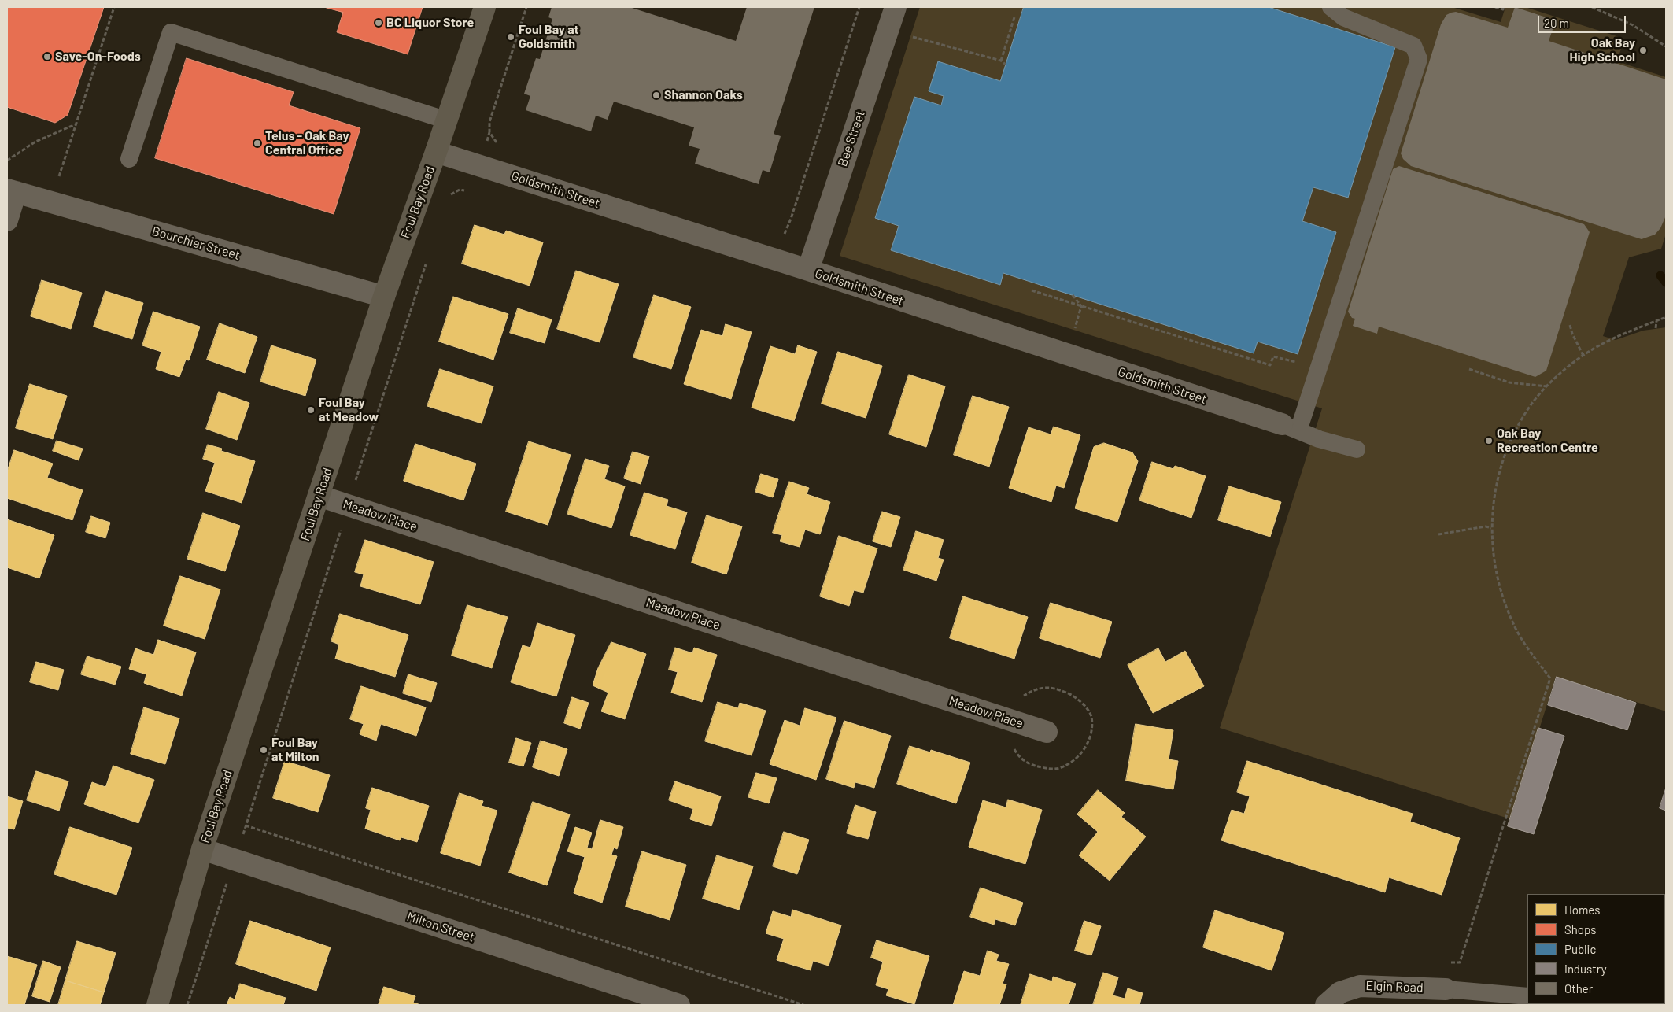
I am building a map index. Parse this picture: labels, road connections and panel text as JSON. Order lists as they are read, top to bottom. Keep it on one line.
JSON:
{"streets":{"main road":["Foul Bay Road"],"street":["Bee Street","Goldsmith Street","Bourchier Street","Meadow Place","Milton Street","Elgin Road"]},"crossings":[["Bee Street","Goldsmith Street"],["Goldsmith Street","Foul Bay Road"],["Foul Bay Road","Bourchier Street"],["Foul Bay Road","Meadow Place"],["Foul Bay Road","Milton Street"]],"places":["BC Liquor Store","Foul Bay at Goldsmith","Oak Bay High School","Save-On-Foods","Shannon Oaks","Telus - Oak Bay Central Office","Foul Bay at Meadow","Oak Bay Recreation Centre","Foul Bay at Milton"],"legend":["Homes","Shops","Public","Industry","Other"],"scale_bar":"20 m"}
